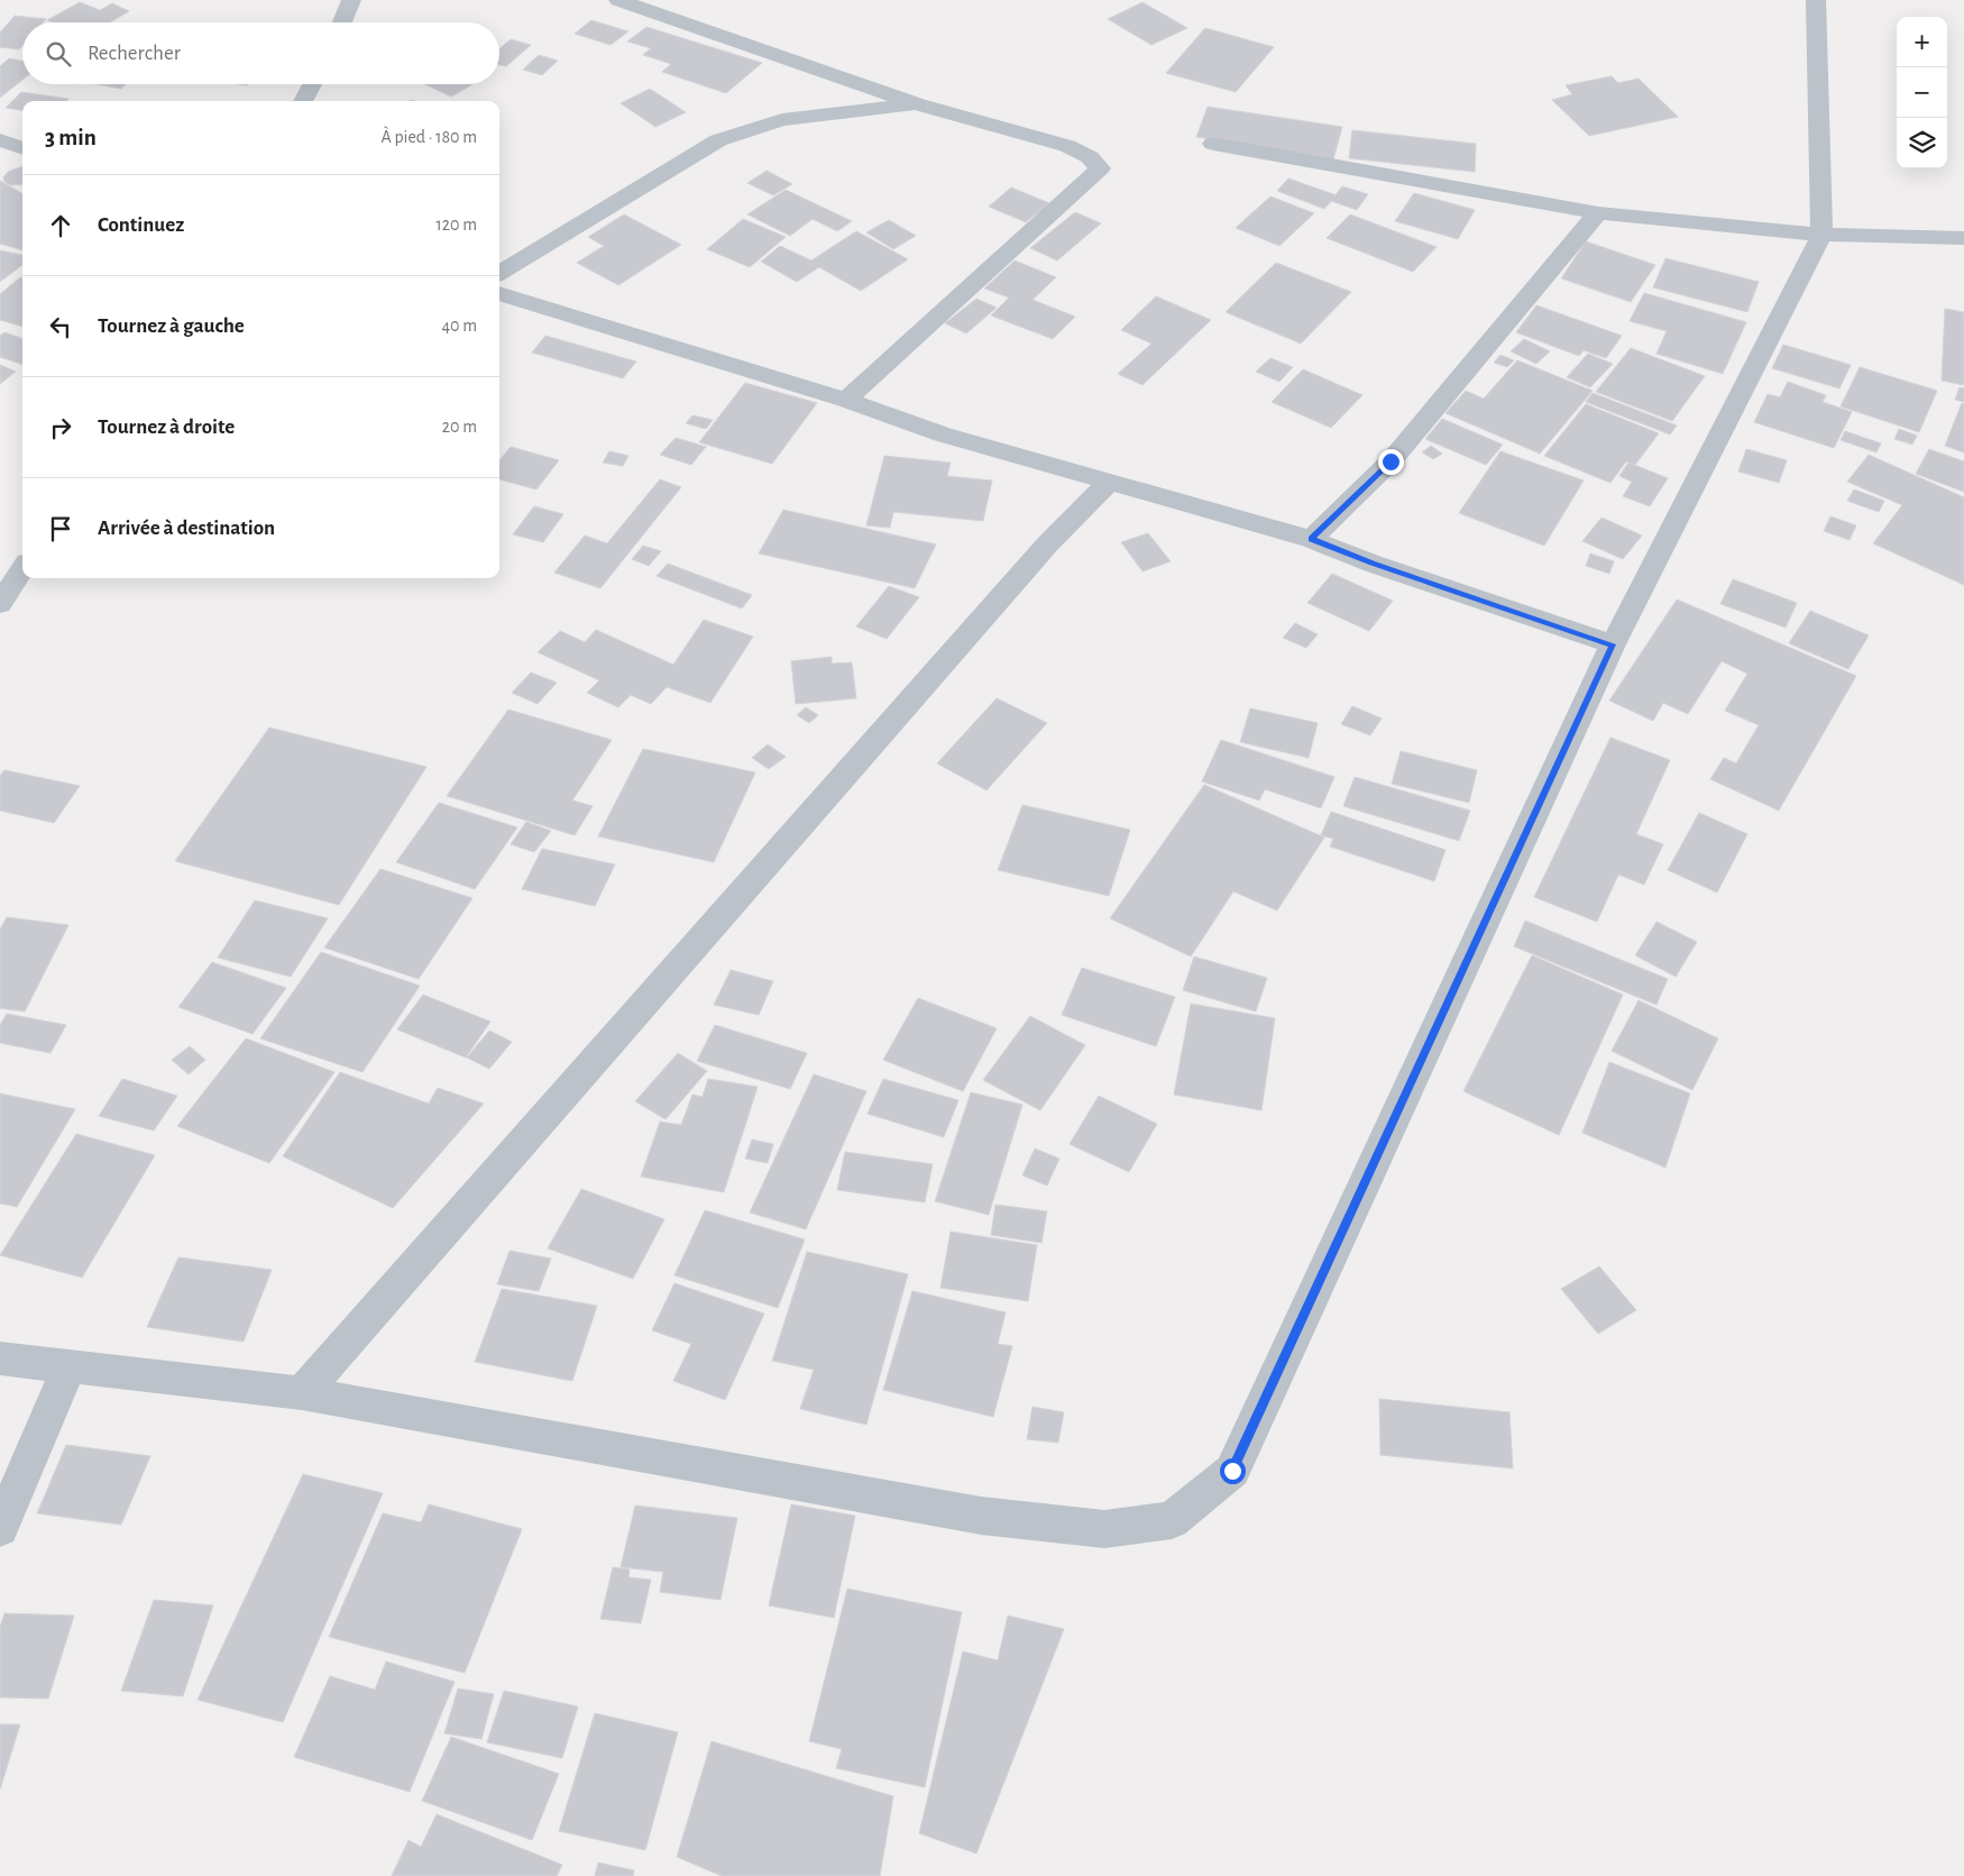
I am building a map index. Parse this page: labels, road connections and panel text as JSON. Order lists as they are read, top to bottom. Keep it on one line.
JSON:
{"page":{"map_buttons":["+","−"],"search":"Rechercher","heading":["3 min","À pied · 180 m"],"list":[["Continuez","120 m"],["Tournez à gauche","40 m"],["Tournez à droite","20 m"],"Arrivée à destination"]}}
